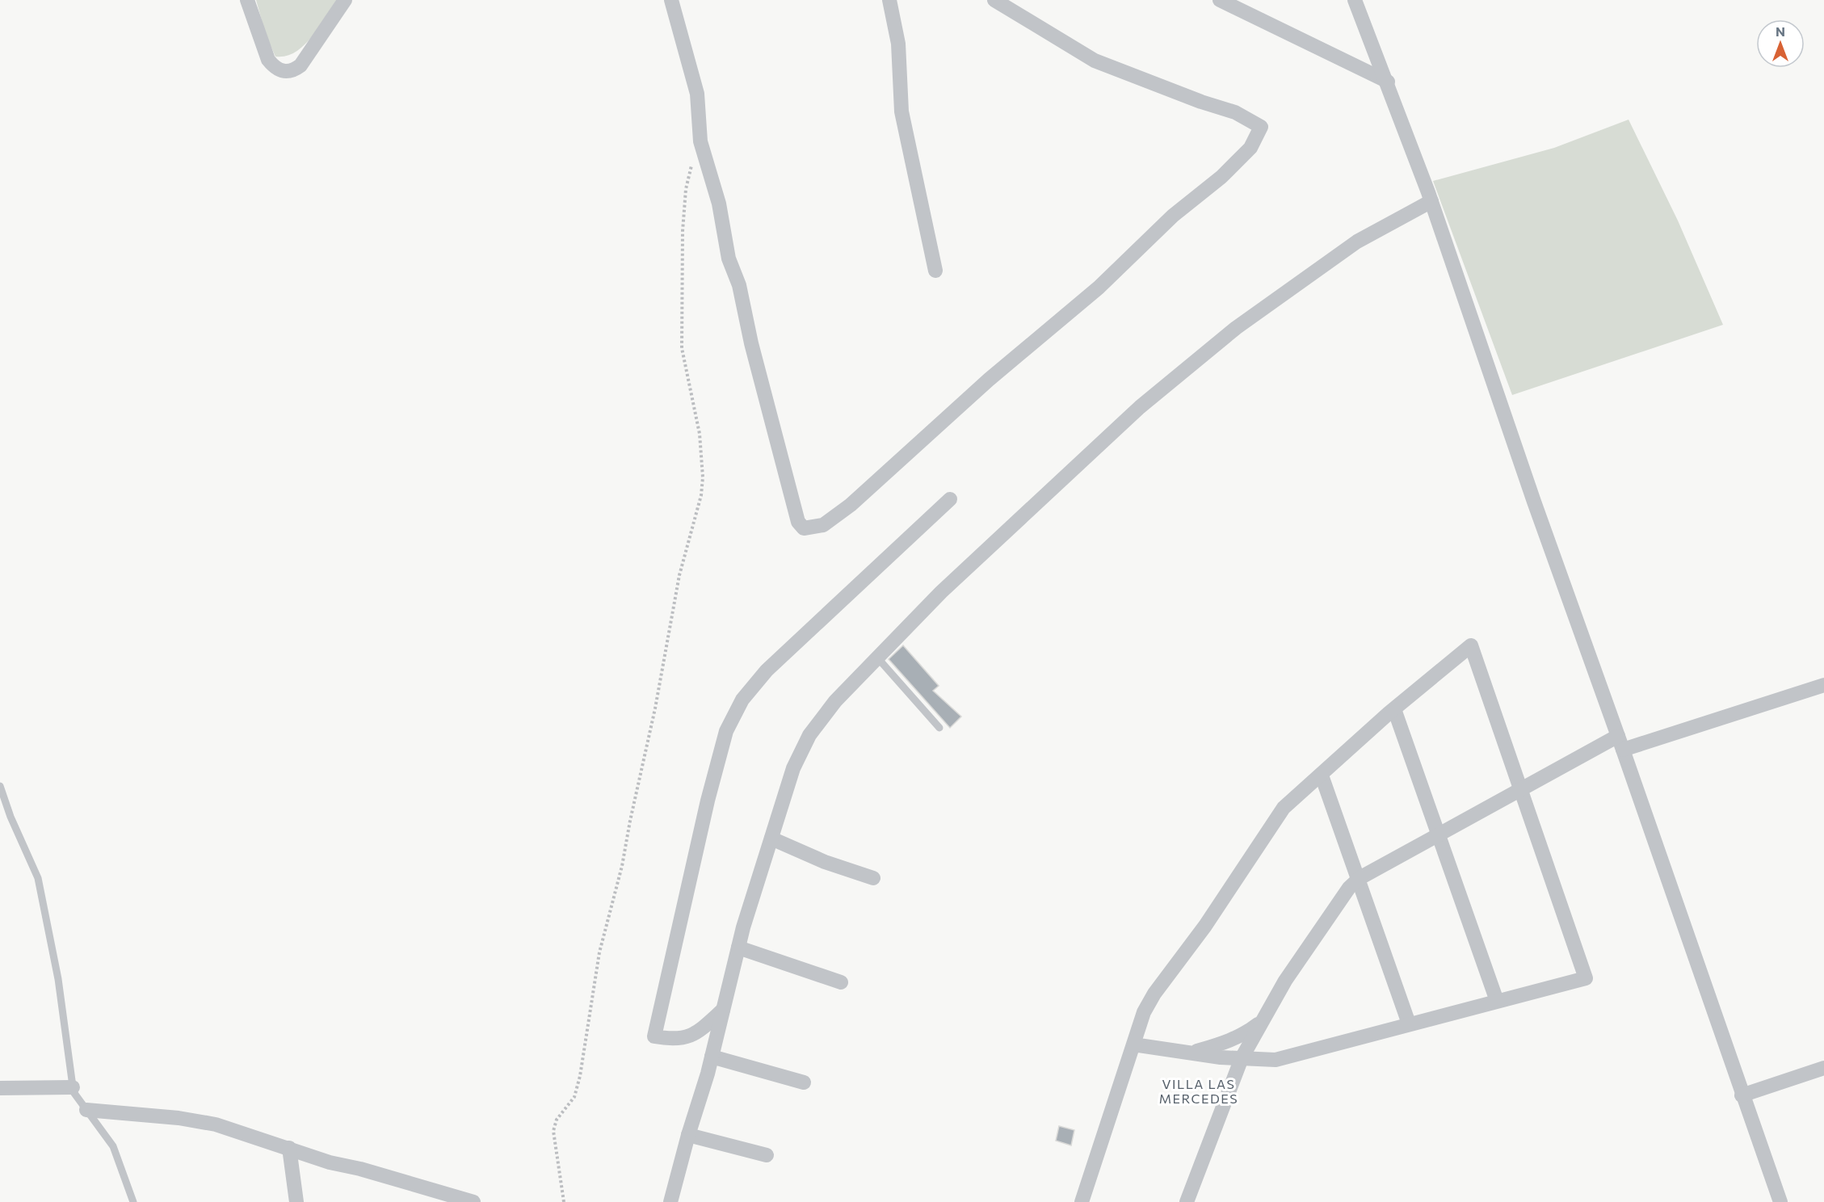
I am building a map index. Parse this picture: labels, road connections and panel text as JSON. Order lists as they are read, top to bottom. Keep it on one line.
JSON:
{"districts":["VILLA LAS MERCEDES"],"north":"top"}
